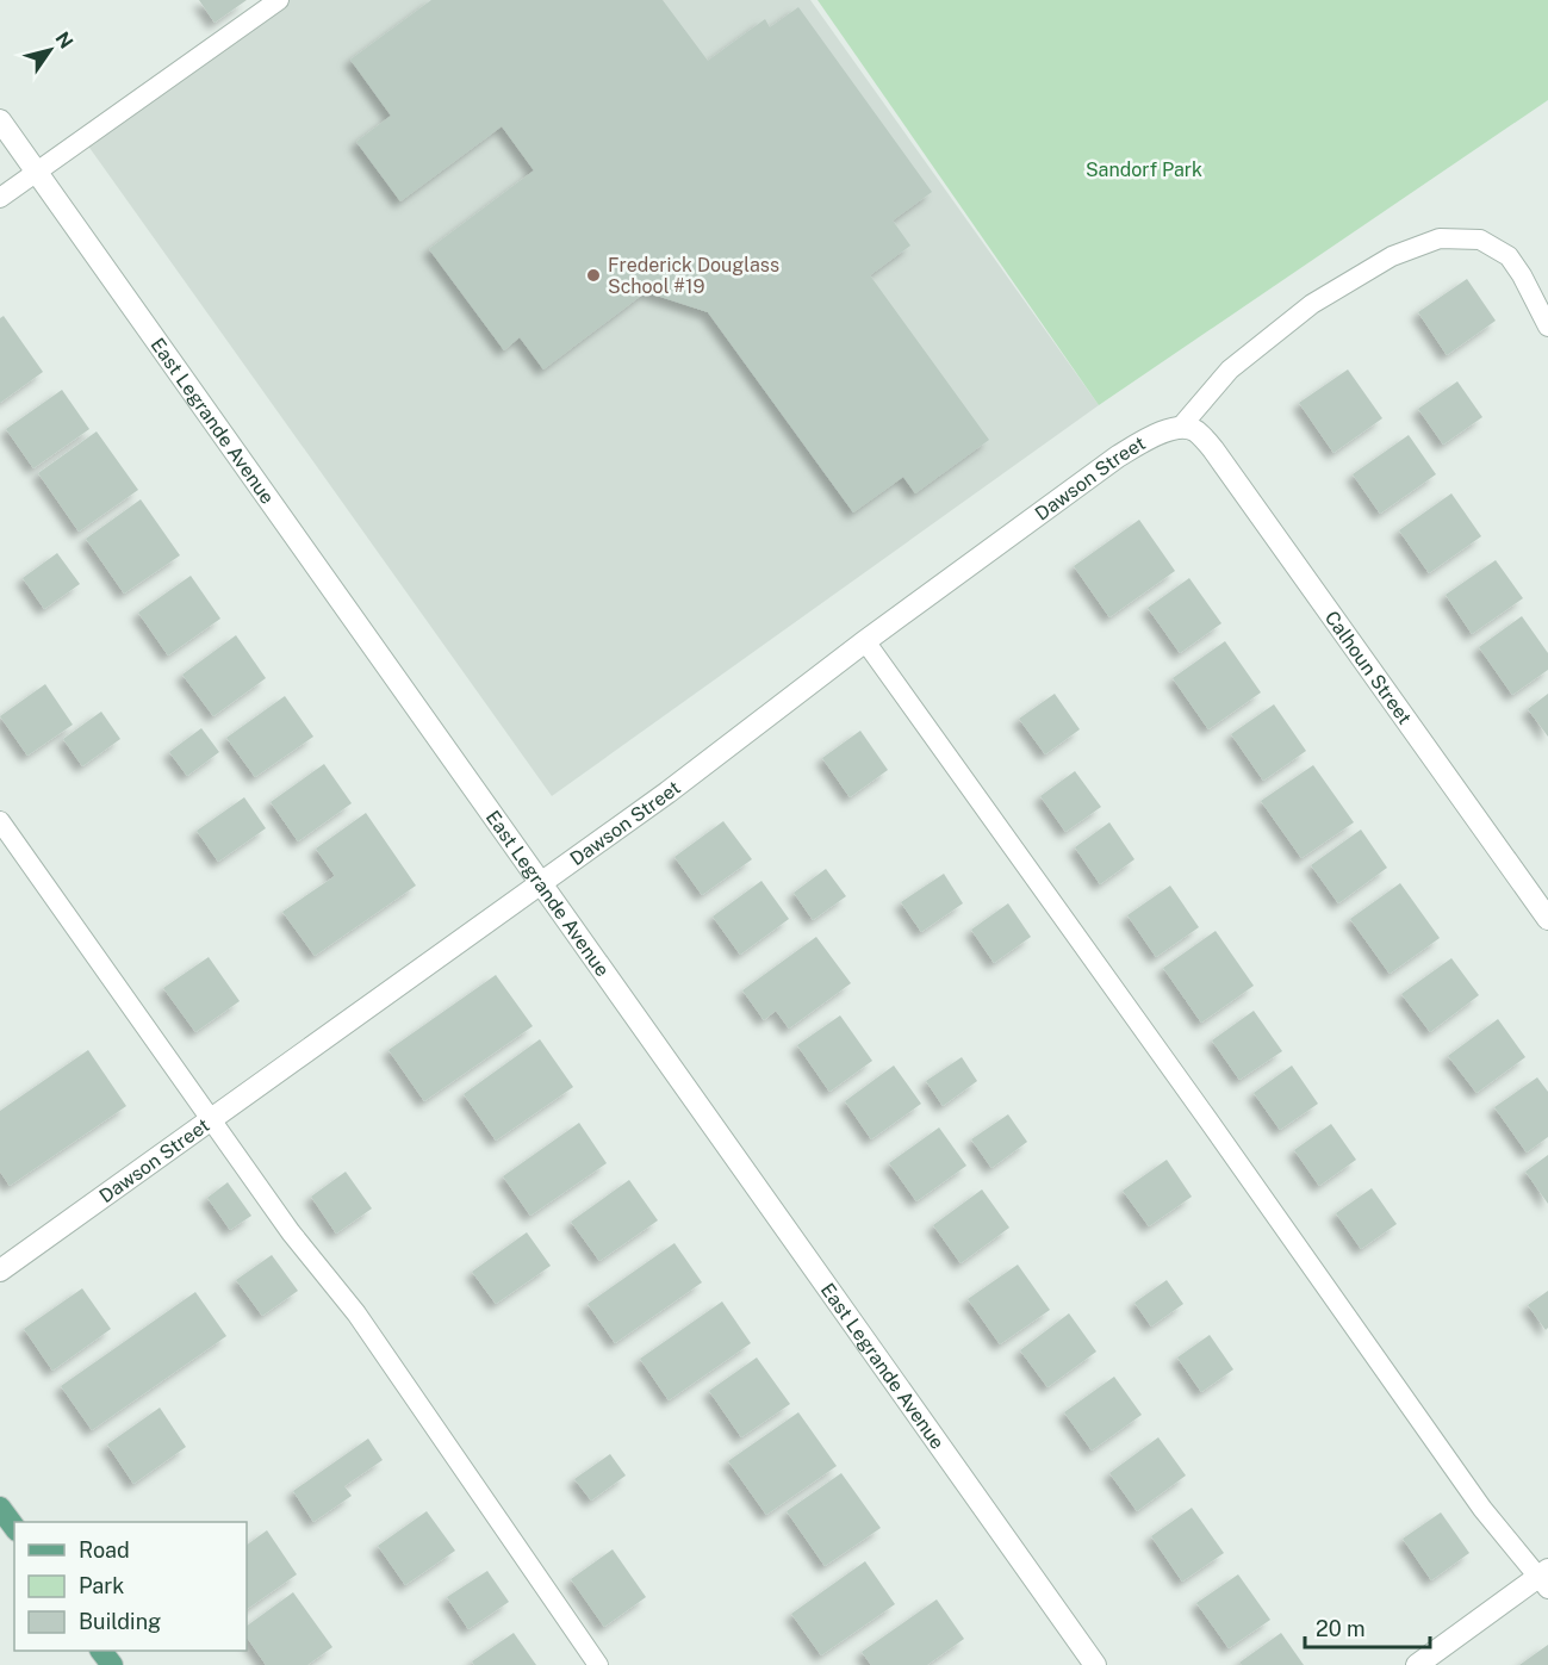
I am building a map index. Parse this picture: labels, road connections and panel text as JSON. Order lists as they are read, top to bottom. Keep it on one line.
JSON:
{"streets":{"street":["East Legrande Avenue","Dawson Street","Calhoun Street"]},"crossings":[["East Legrande Avenue","Dawson Street"],["Dawson Street","Calhoun Street"]],"parks":["Sandorf Park"],"places":["Frederick Douglass School #19"],"legend":["Road","Park","Building"],"scale_bar":"20 m","north":"top right"}
